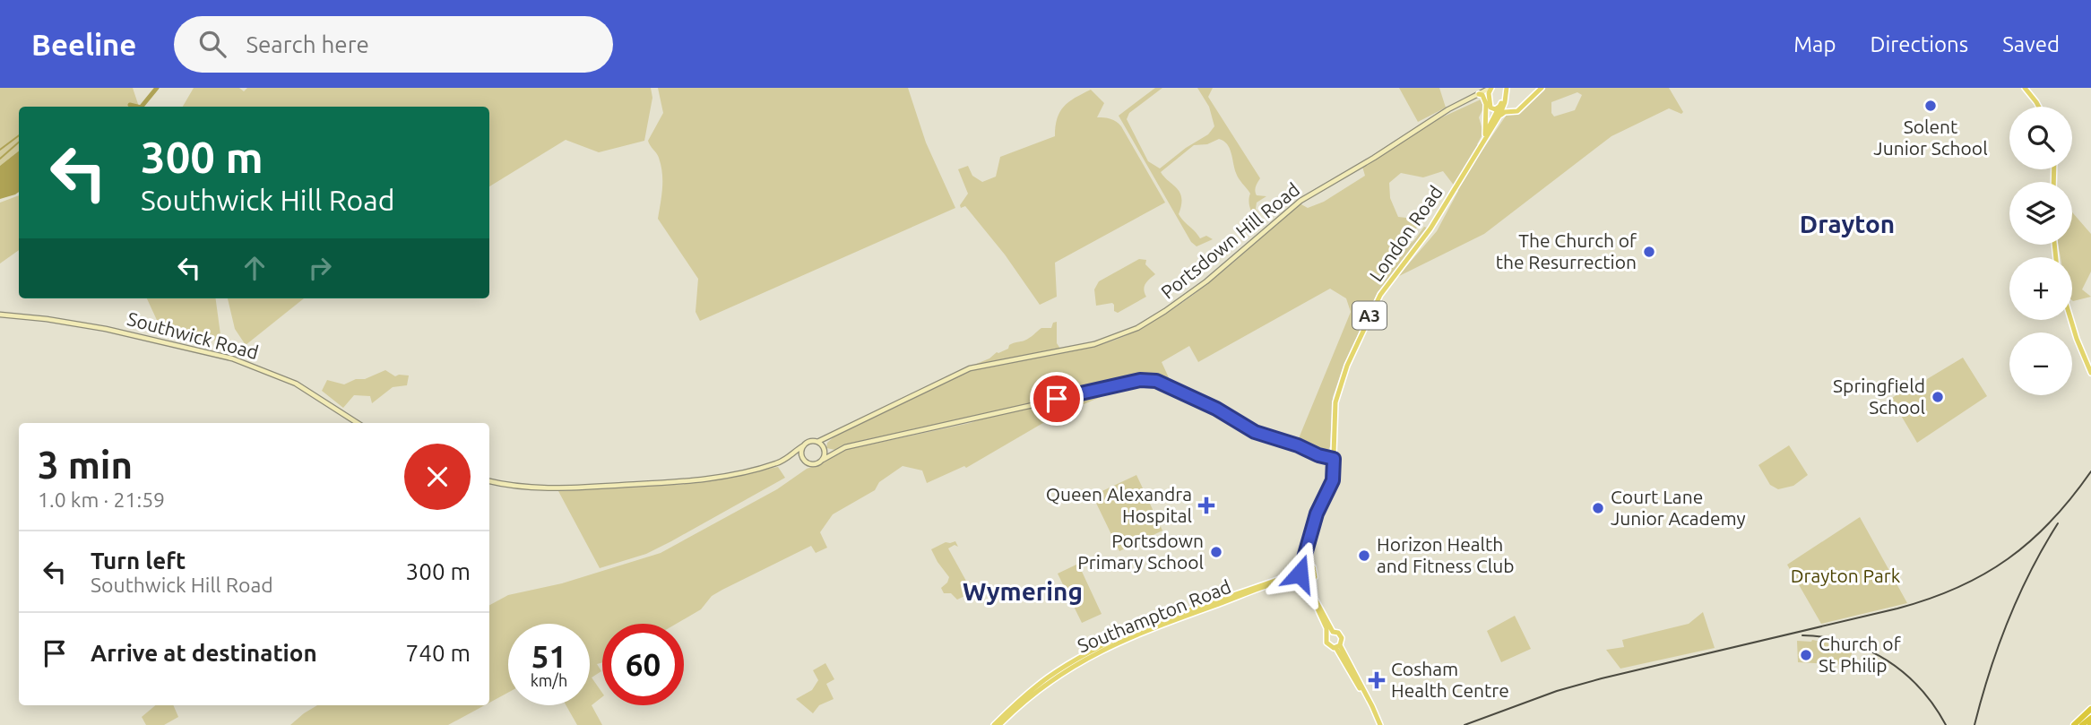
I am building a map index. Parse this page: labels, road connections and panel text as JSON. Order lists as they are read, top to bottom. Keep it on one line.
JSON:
{"streets":{"main road":["London Road","Portsdown Hill Road","A3","Southwick Road","Southampton Road"]},"crossings":[["London Road","A3"],["A3","Southampton Road"]],"districts":["Drayton","Wymering"],"parks":["Drayton Park"],"places":{"other":["Solent Junior School","The Church of the Resurrection","Springfield School","Court Lane Junior Academy","Portsdown Primary School","Horizon Health and Fitness Club","Church of St Philip"],"health":["Queen Alexandra Hospital","Cosham Health Centre"]},"page":{"header":"Beeline","search":"Search here","nav":["Map","Directions","Saved"],"map_buttons":["+","−"],"turn":["300 m","Southwick Hill Road"],"heading":["3 min","1.0 km · 21:59"],"list":[{"name":"Turn left","note":"Southwick Hill Road","value":"300 m"},{"name":"Arrive at destination","value":"740 m"}],"speed":"51 km/h","limit":"60"}}
